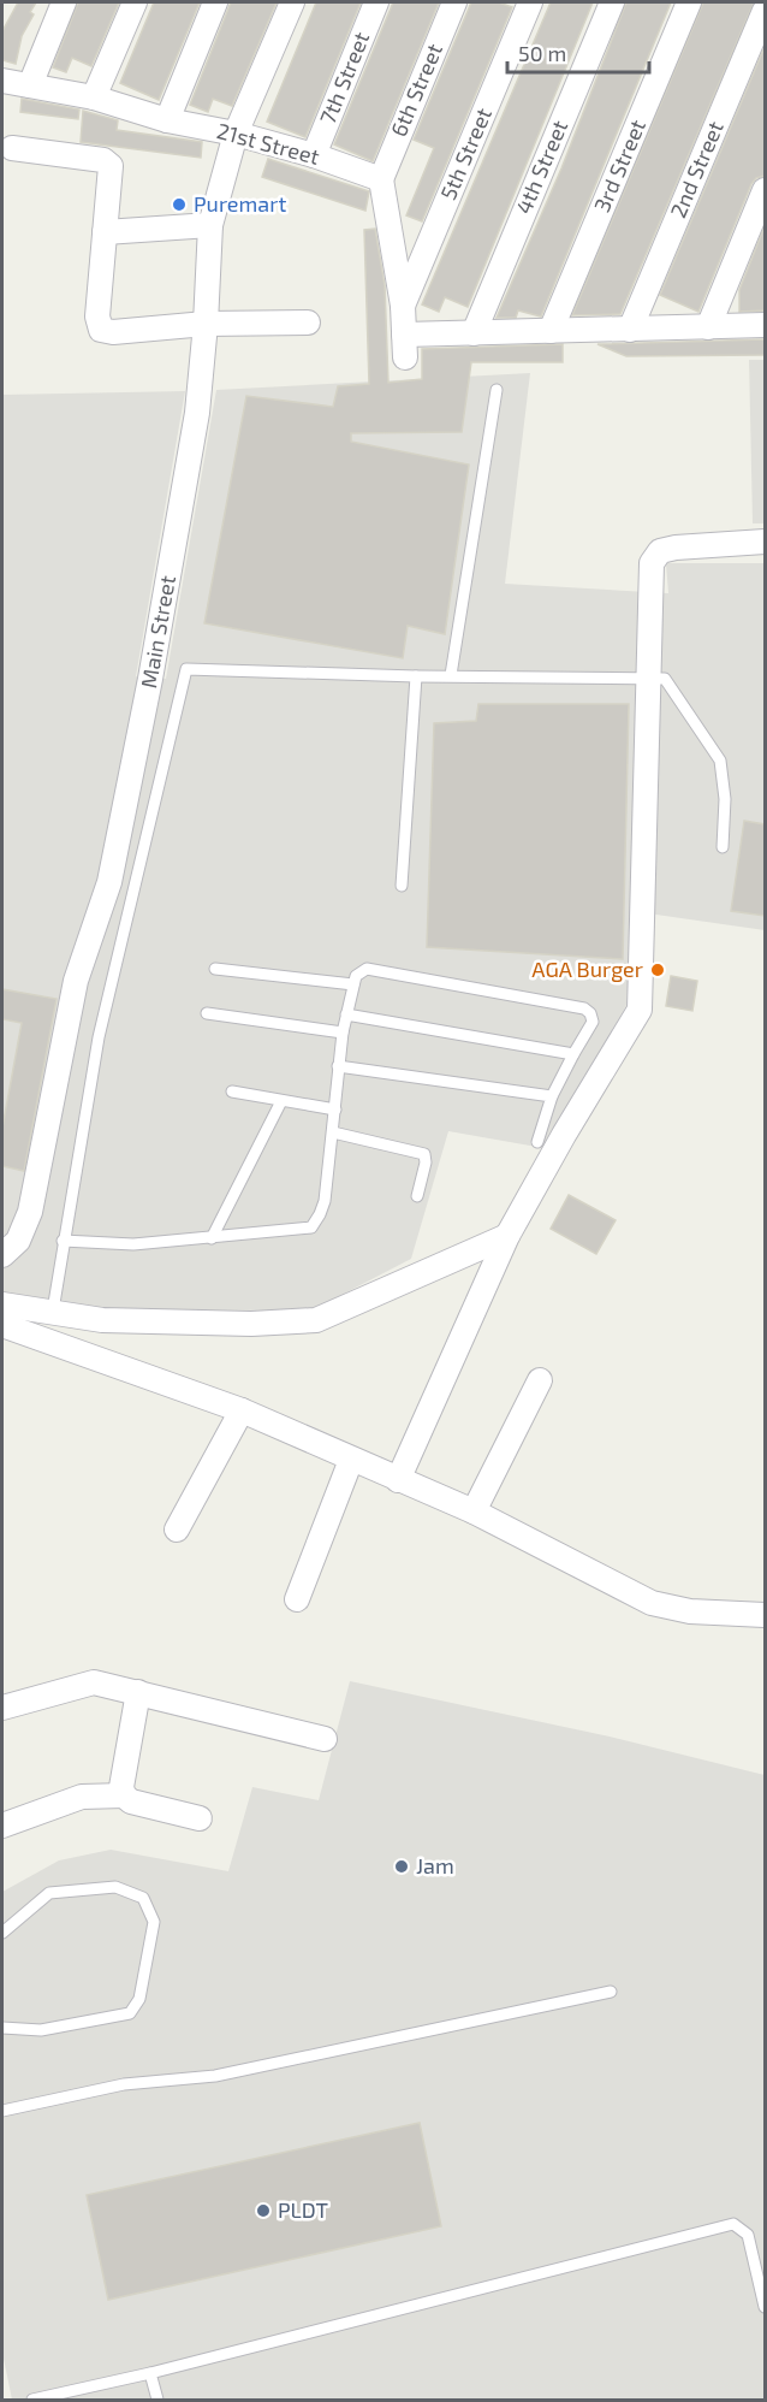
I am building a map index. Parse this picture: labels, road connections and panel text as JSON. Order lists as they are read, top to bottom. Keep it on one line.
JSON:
{"streets":{"street":["7th Street","6th Street","21st Street","5th Street","3rd Street","4th Street","2nd Street","Main Street"]},"crossings":[["7th Street","21st Street"],["6th Street","21st Street"],["21st Street","Main Street"]],"places":["Puremart","AGA Burger","Jam","PLDT"],"scale_bar":"50 m"}
